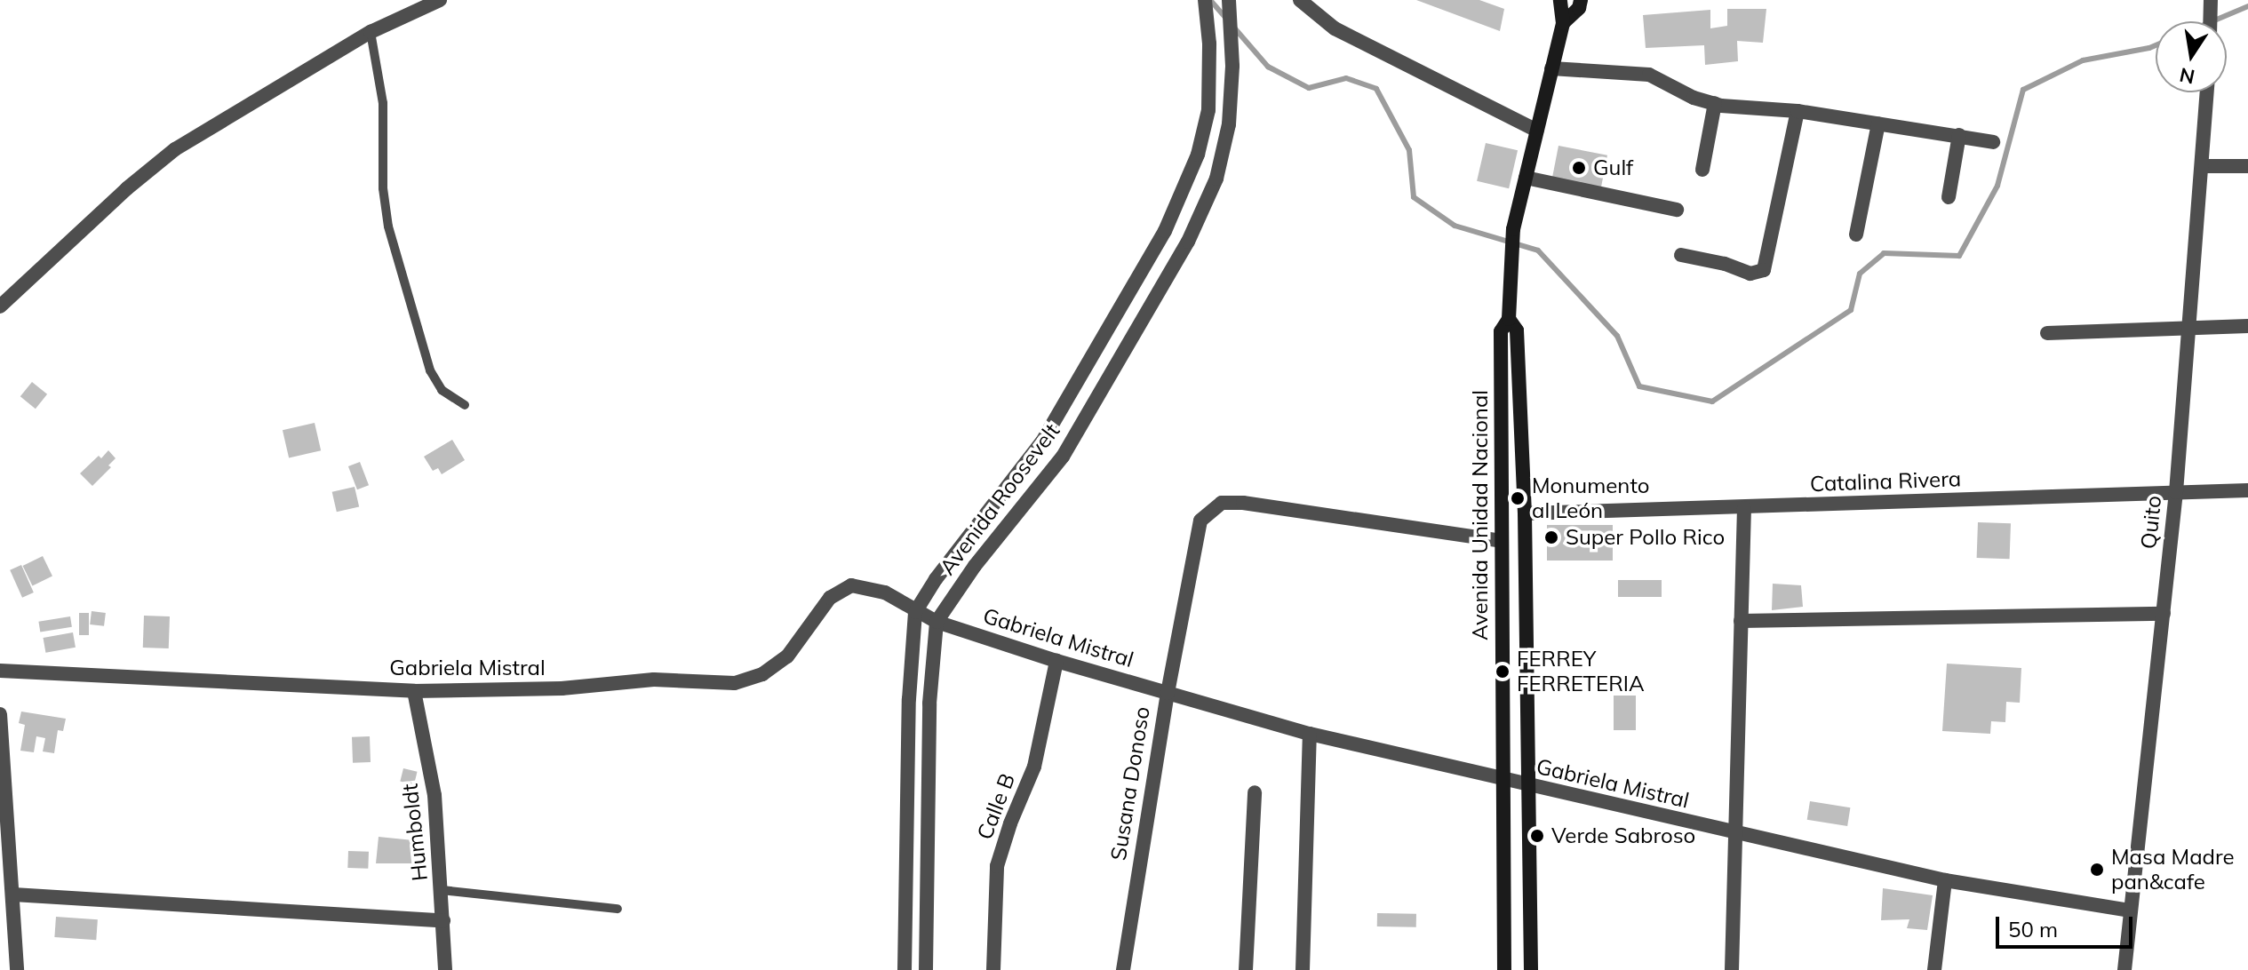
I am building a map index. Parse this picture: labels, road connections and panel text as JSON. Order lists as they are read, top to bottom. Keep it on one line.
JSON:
{"streets":{"main road":["Avenida Unidad Nacional"],"street":["Catalina Rivera","Avenida Roosevelt","Quito","Gabriela Mistral","Susana Donoso","Calle B","Humboldt"]},"crossings":[["Catalina Rivera","Avenida Unidad Nacional"],["Catalina Rivera","Quito"],["Avenida Roosevelt","Gabriela Mistral"],["Avenida Unidad Nacional","Gabriela Mistral"],["Avenida Unidad Nacional","Susana Donoso"],["Quito","Gabriela Mistral"],["Gabriela Mistral","Susana Donoso"],["Gabriela Mistral","Calle B"],["Gabriela Mistral","Humboldt"]],"places":["Gulf","Monumento al León","Super Pollo Rico","FERREY FERRETERIA","Verde Sabroso","Masa Madre pan&cafe"],"scale_bar":"50 m","north":"bottom"}
